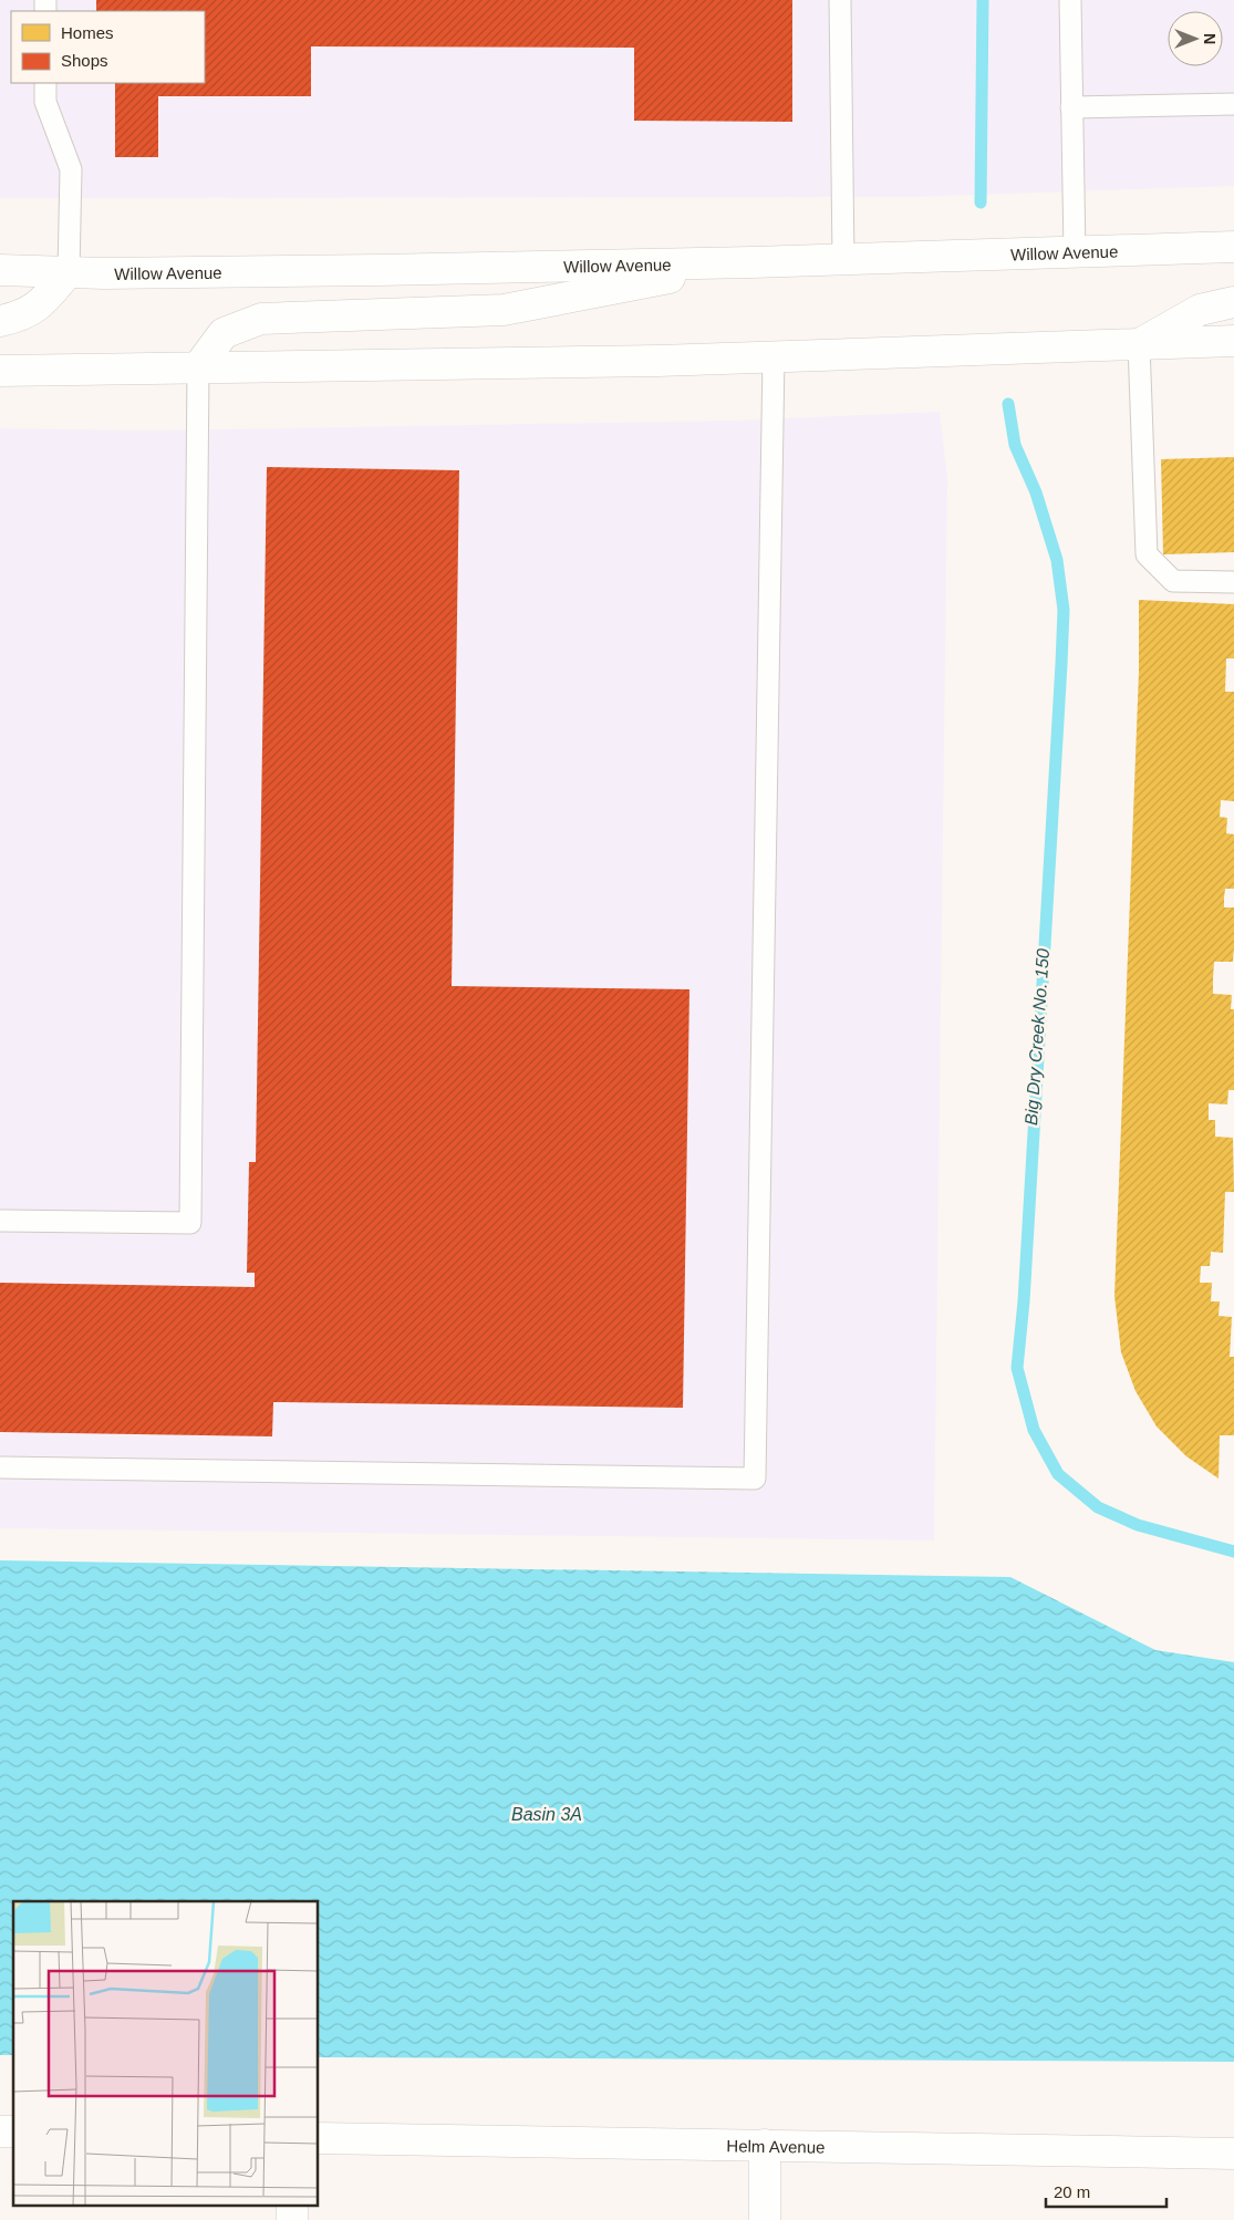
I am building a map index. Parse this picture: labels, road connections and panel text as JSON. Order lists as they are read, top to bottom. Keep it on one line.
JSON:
{"streets":{"main road":["Willow Avenue","Helm Avenue"]},"water":["Big Dry Creek No. 150","Basin 3A"],"legend":["Homes","Shops"],"scale_bar":"20 m","north":"right"}
